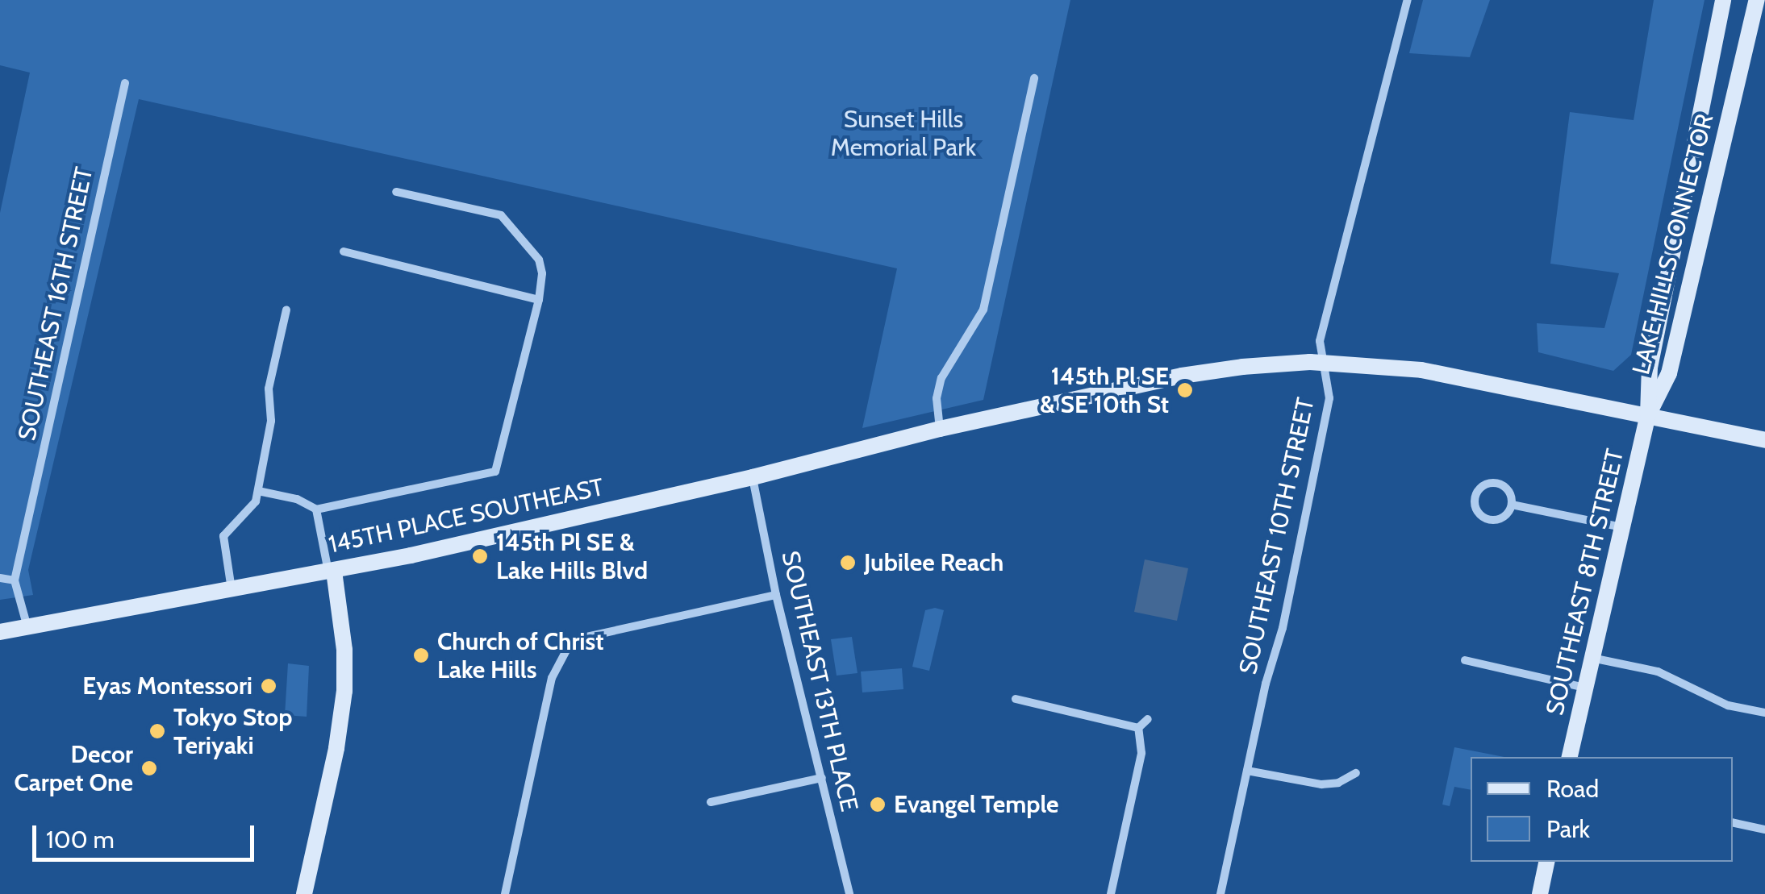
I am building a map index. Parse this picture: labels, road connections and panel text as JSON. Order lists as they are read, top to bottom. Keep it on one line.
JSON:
{"streets":{"street":["LAKE HILLS CONNECTOR","SOUTHEAST 16TH STREET","145TH PLACE SOUTHEAST","SOUTHEAST 10TH STREET","SOUTHEAST 8TH STREET","SOUTHEAST 13TH PLACE"]},"crossings":[["LAKE HILLS CONNECTOR","145TH PLACE SOUTHEAST"],["LAKE HILLS CONNECTOR","SOUTHEAST 8TH STREET"],["145TH PLACE SOUTHEAST","SOUTHEAST 10TH STREET"],["145TH PLACE SOUTHEAST","SOUTHEAST 8TH STREET"],["145TH PLACE SOUTHEAST","SOUTHEAST 13TH PLACE"]],"parks":["Sunset Hills Memorial Park"],"places":["145th Pl SE & SE 10th St","145th Pl SE & Lake Hills Blvd","Jubilee Reach","Church of Christ Lake Hills","Eyas Montessori","Tokyo Stop Teriyaki","Decor Carpet One","Evangel Temple"],"legend":["Road","Park"],"scale_bar":"100 m"}
